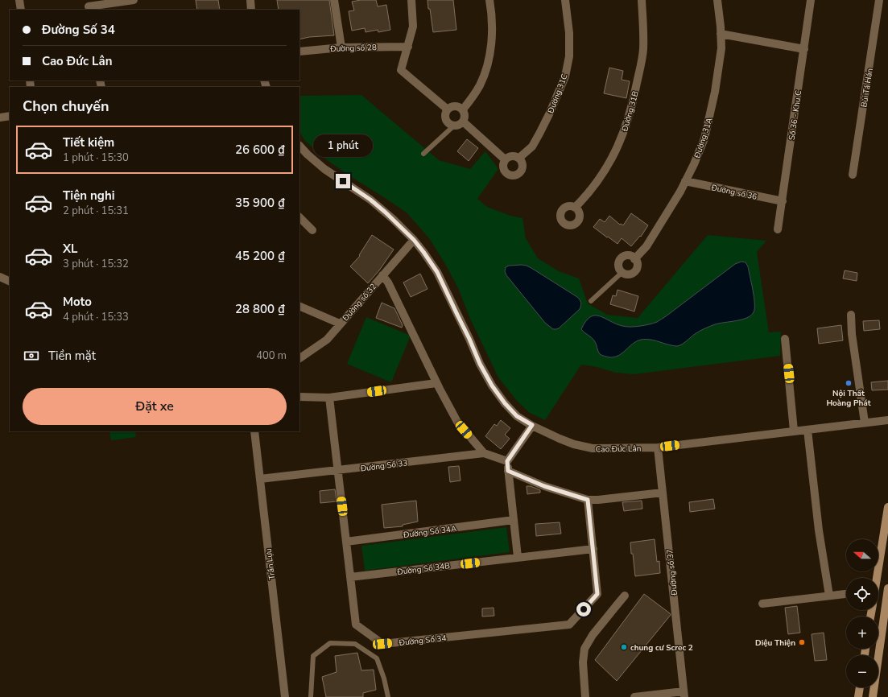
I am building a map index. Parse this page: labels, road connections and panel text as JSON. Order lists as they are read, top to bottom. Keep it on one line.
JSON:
{"streets":{"street":["Đường số 28","Bùi Tá Hán","Đường 31C","Đường 31B","Số 36 - Khu C","Đường 31A","Đường số 36","Đường số 32","Cao Đức Lân","Đường Số 33","Đường Số 34A","Trần Lựu","Đường Số 34B","Đường số 37","Đường Số 34"]},"crossings":[["Số 36 - Khu C","Đường số 36"],["Đường 31A","Đường số 36"],["Đường số 32","Cao Đức Lân"],["Cao Đức Lân","Đường số 37"],["Đường Số 33","Trần Lựu"],["Đường Số 33","Đường Số 34"],["Đường Số 34A","Đường Số 34"],["Đường Số 34B","Đường Số 34"]],"places":["Nội Thất Hoàng Phát","Diệu Thiện","chung cư Screc 2"],"north":"left","page":{"banner":["Đường Số 34","Cao Đức Lân"],"heading":"Chọn chuyến","list":[{"name":"Tiết kiệm","note":"1 phút · 15:30","value":"26 600 ₫"},{"name":"Tiện nghi","note":"2 phút · 15:31","value":"35 900 ₫"},{"name":"XL","note":"3 phút · 15:32","value":"45 200 ₫"},{"name":"Moto","note":"4 phút · 15:33","value":"28 800 ₫"}],"bubble":"1 phút","pay":["Tiền mặt","400 m"],"buttons":"Đặt xe","map_buttons":["+","−"]}}
